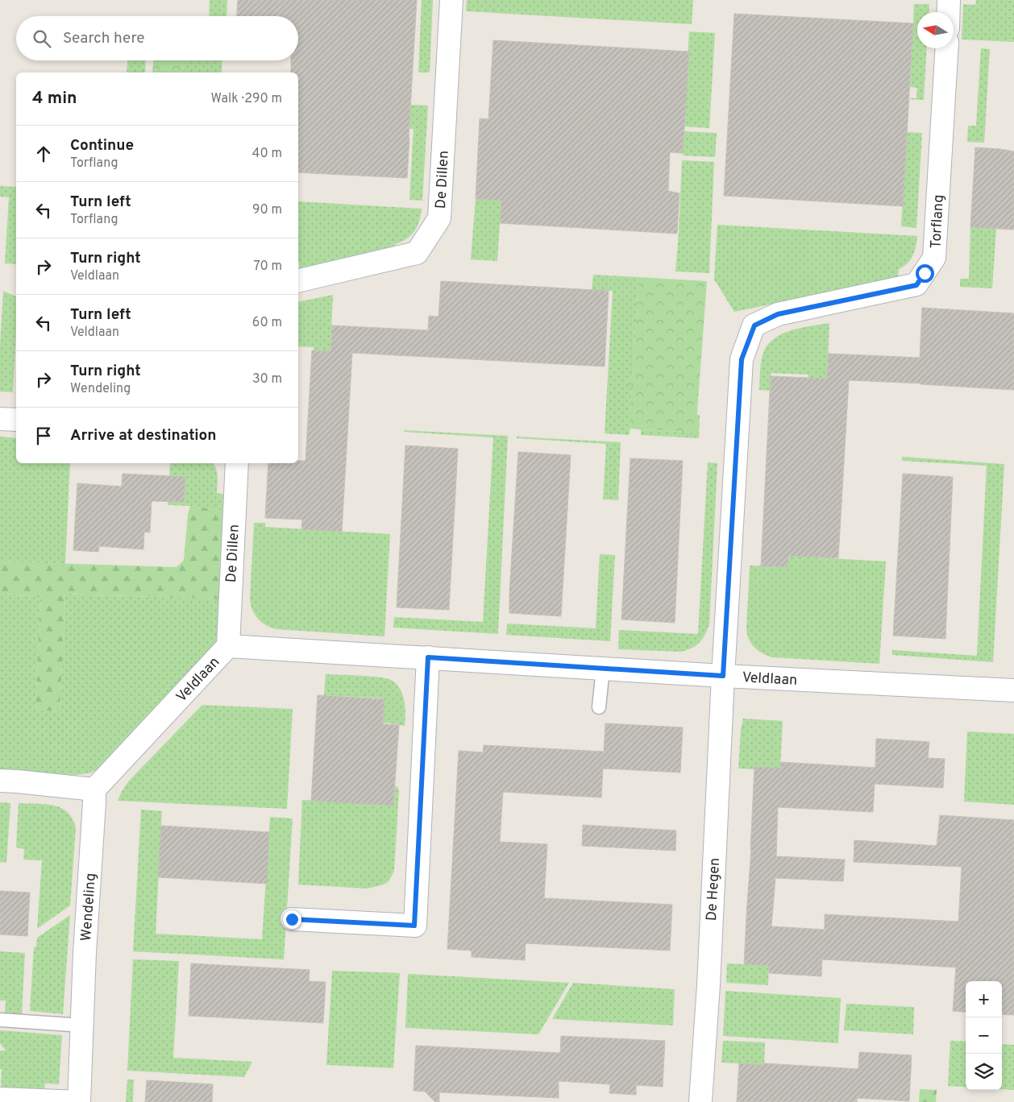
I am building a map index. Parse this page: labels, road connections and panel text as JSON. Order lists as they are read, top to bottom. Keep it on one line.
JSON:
{"streets":{"street":["De Dillen","Torflang","Veldlaan","De Hegen","Wendeling"]},"crossings":[["De Dillen","Veldlaan"],["Torflang","Veldlaan"],["Torflang","De Hegen"],["Veldlaan","De Hegen"],["Veldlaan","Wendeling"]],"north":"left","page":{"search":"Search here","heading":["4 min","Walk · 290 m"],"list":[["Continue","Torflang","40 m"],["Turn left","Torflang","90 m"],["Turn right","Veldlaan","70 m"],["Turn left","Veldlaan","60 m"],["Turn right","Wendeling","30 m"],"Arrive at destination"],"map_buttons":["+","−"]}}
